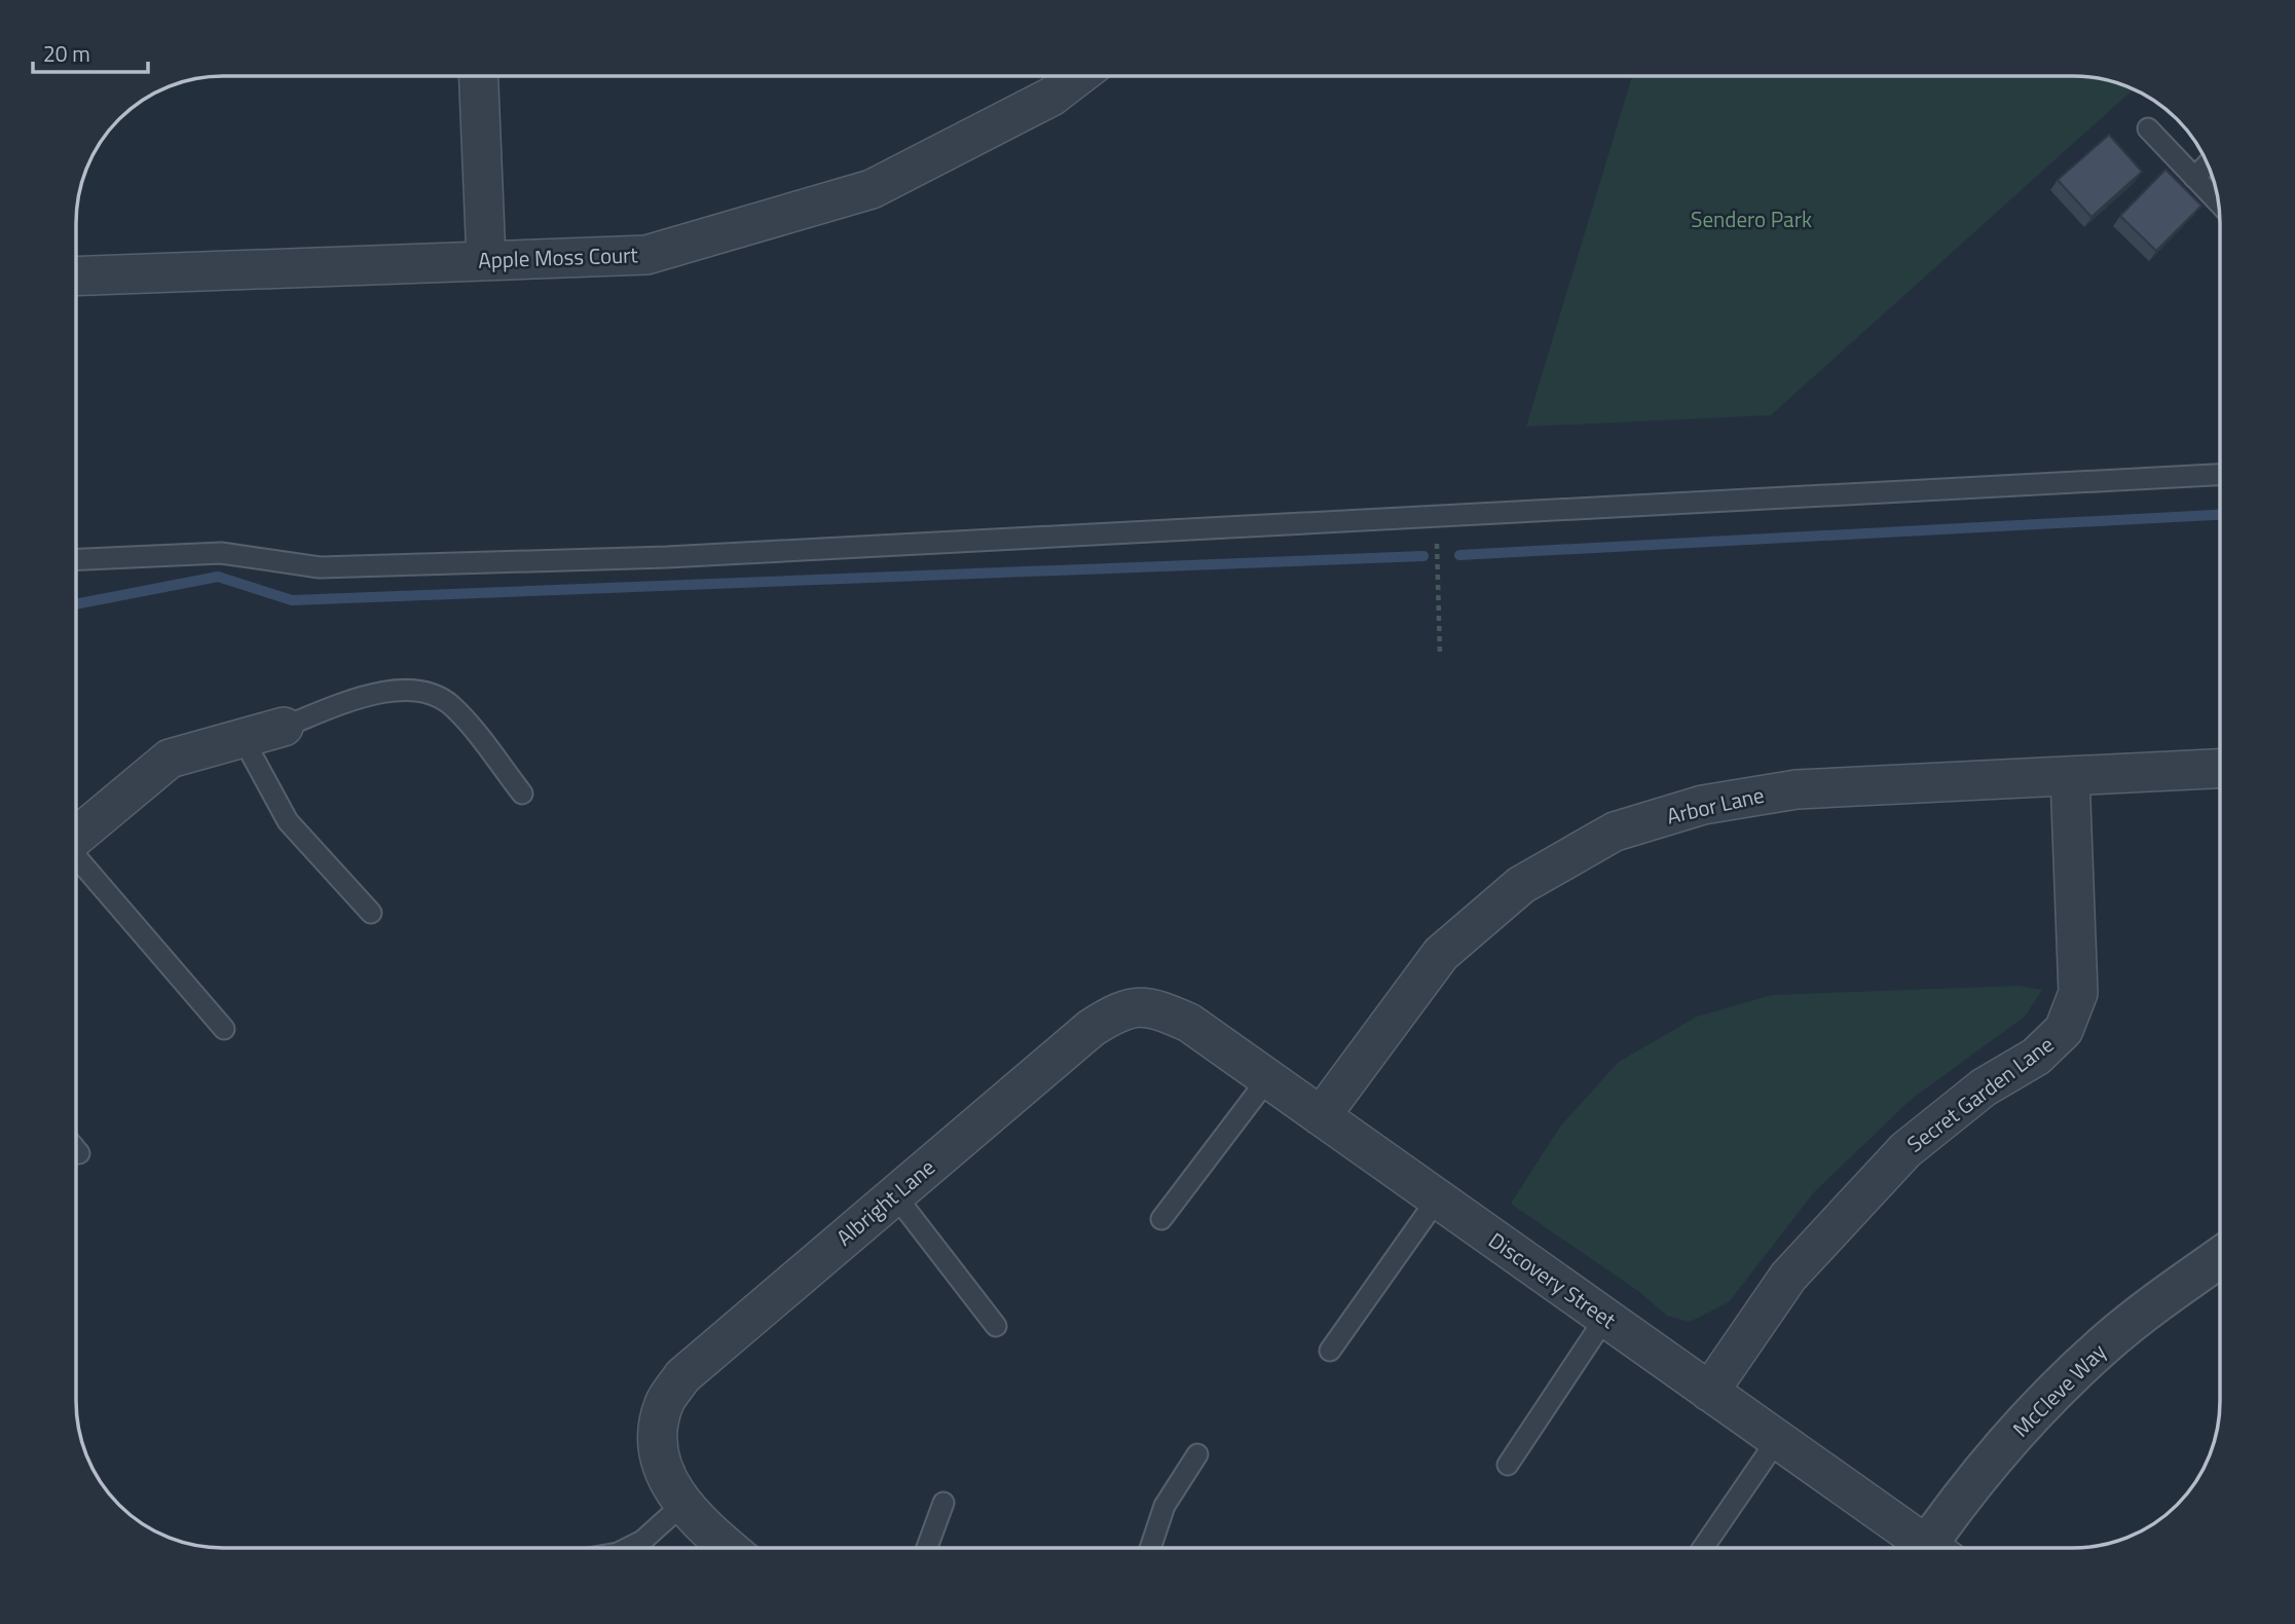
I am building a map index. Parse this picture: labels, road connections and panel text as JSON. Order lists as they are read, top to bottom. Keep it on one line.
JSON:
{"streets":{"street":["Apple Moss Court","Arbor Lane","Secret Garden Lane","Albright Lane","Discovery Street","McCleve Way"]},"crossings":[["Arbor Lane","Secret Garden Lane"],["Arbor Lane","Discovery Street"],["Secret Garden Lane","Discovery Street"],["Albright Lane","Discovery Street"]],"parks":["Sendero Park"],"scale_bar":"20 m"}
